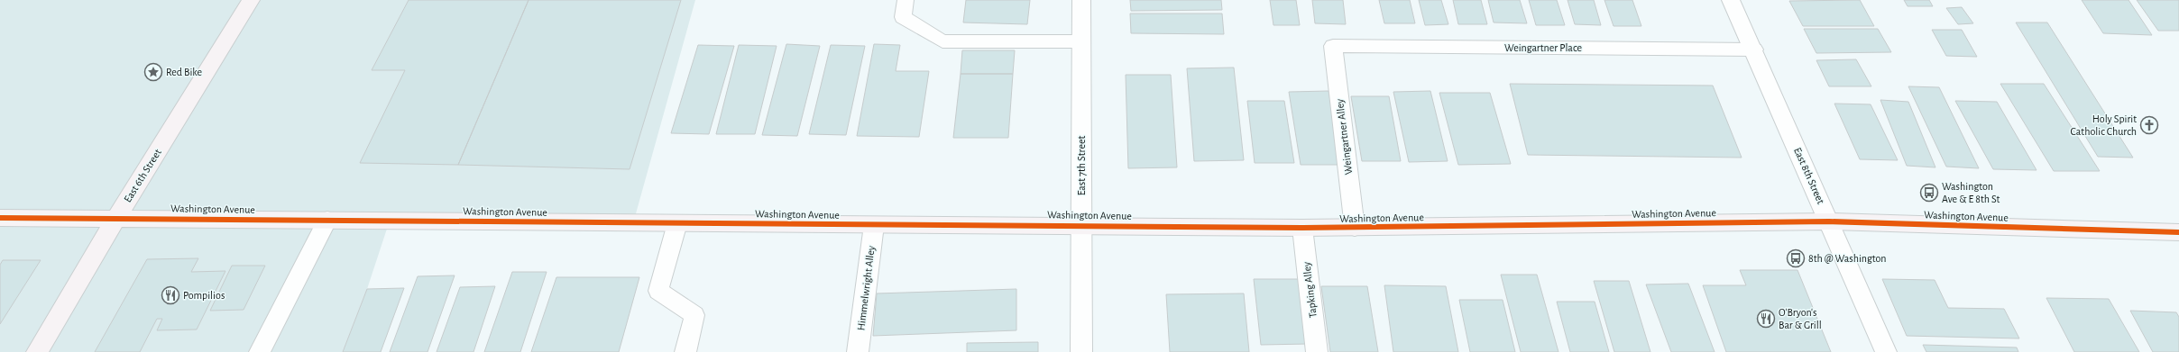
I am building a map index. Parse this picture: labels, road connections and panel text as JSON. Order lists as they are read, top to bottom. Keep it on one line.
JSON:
{"streets":{"street":["East 7th Street","East 6th Street","East 8th Street","Washington Avenue"],"lane":["Weingartner Place","Weingartner Alley","Himmelwright Alley","Tapking Alley"]},"crossings":[["Weingartner Place","Weingartner Alley"],["Weingartner Place","East 8th Street"],["Weingartner Alley","Washington Avenue"],["East 7th Street","Washington Avenue"],["East 6th Street","Washington Avenue"],["East 8th Street","Washington Avenue"],["Washington Avenue","Himmelwright Alley"],["Washington Avenue","Tapking Alley"]],"places":{"place":["Red Bike"],"church":["Holy Spirit Catholic Church"],"bus stop":["Washington Ave & E 8th St","8th @ Washington"],"restaurant":["Pompilios","O'Bryon's Bar & Grill"]}}
